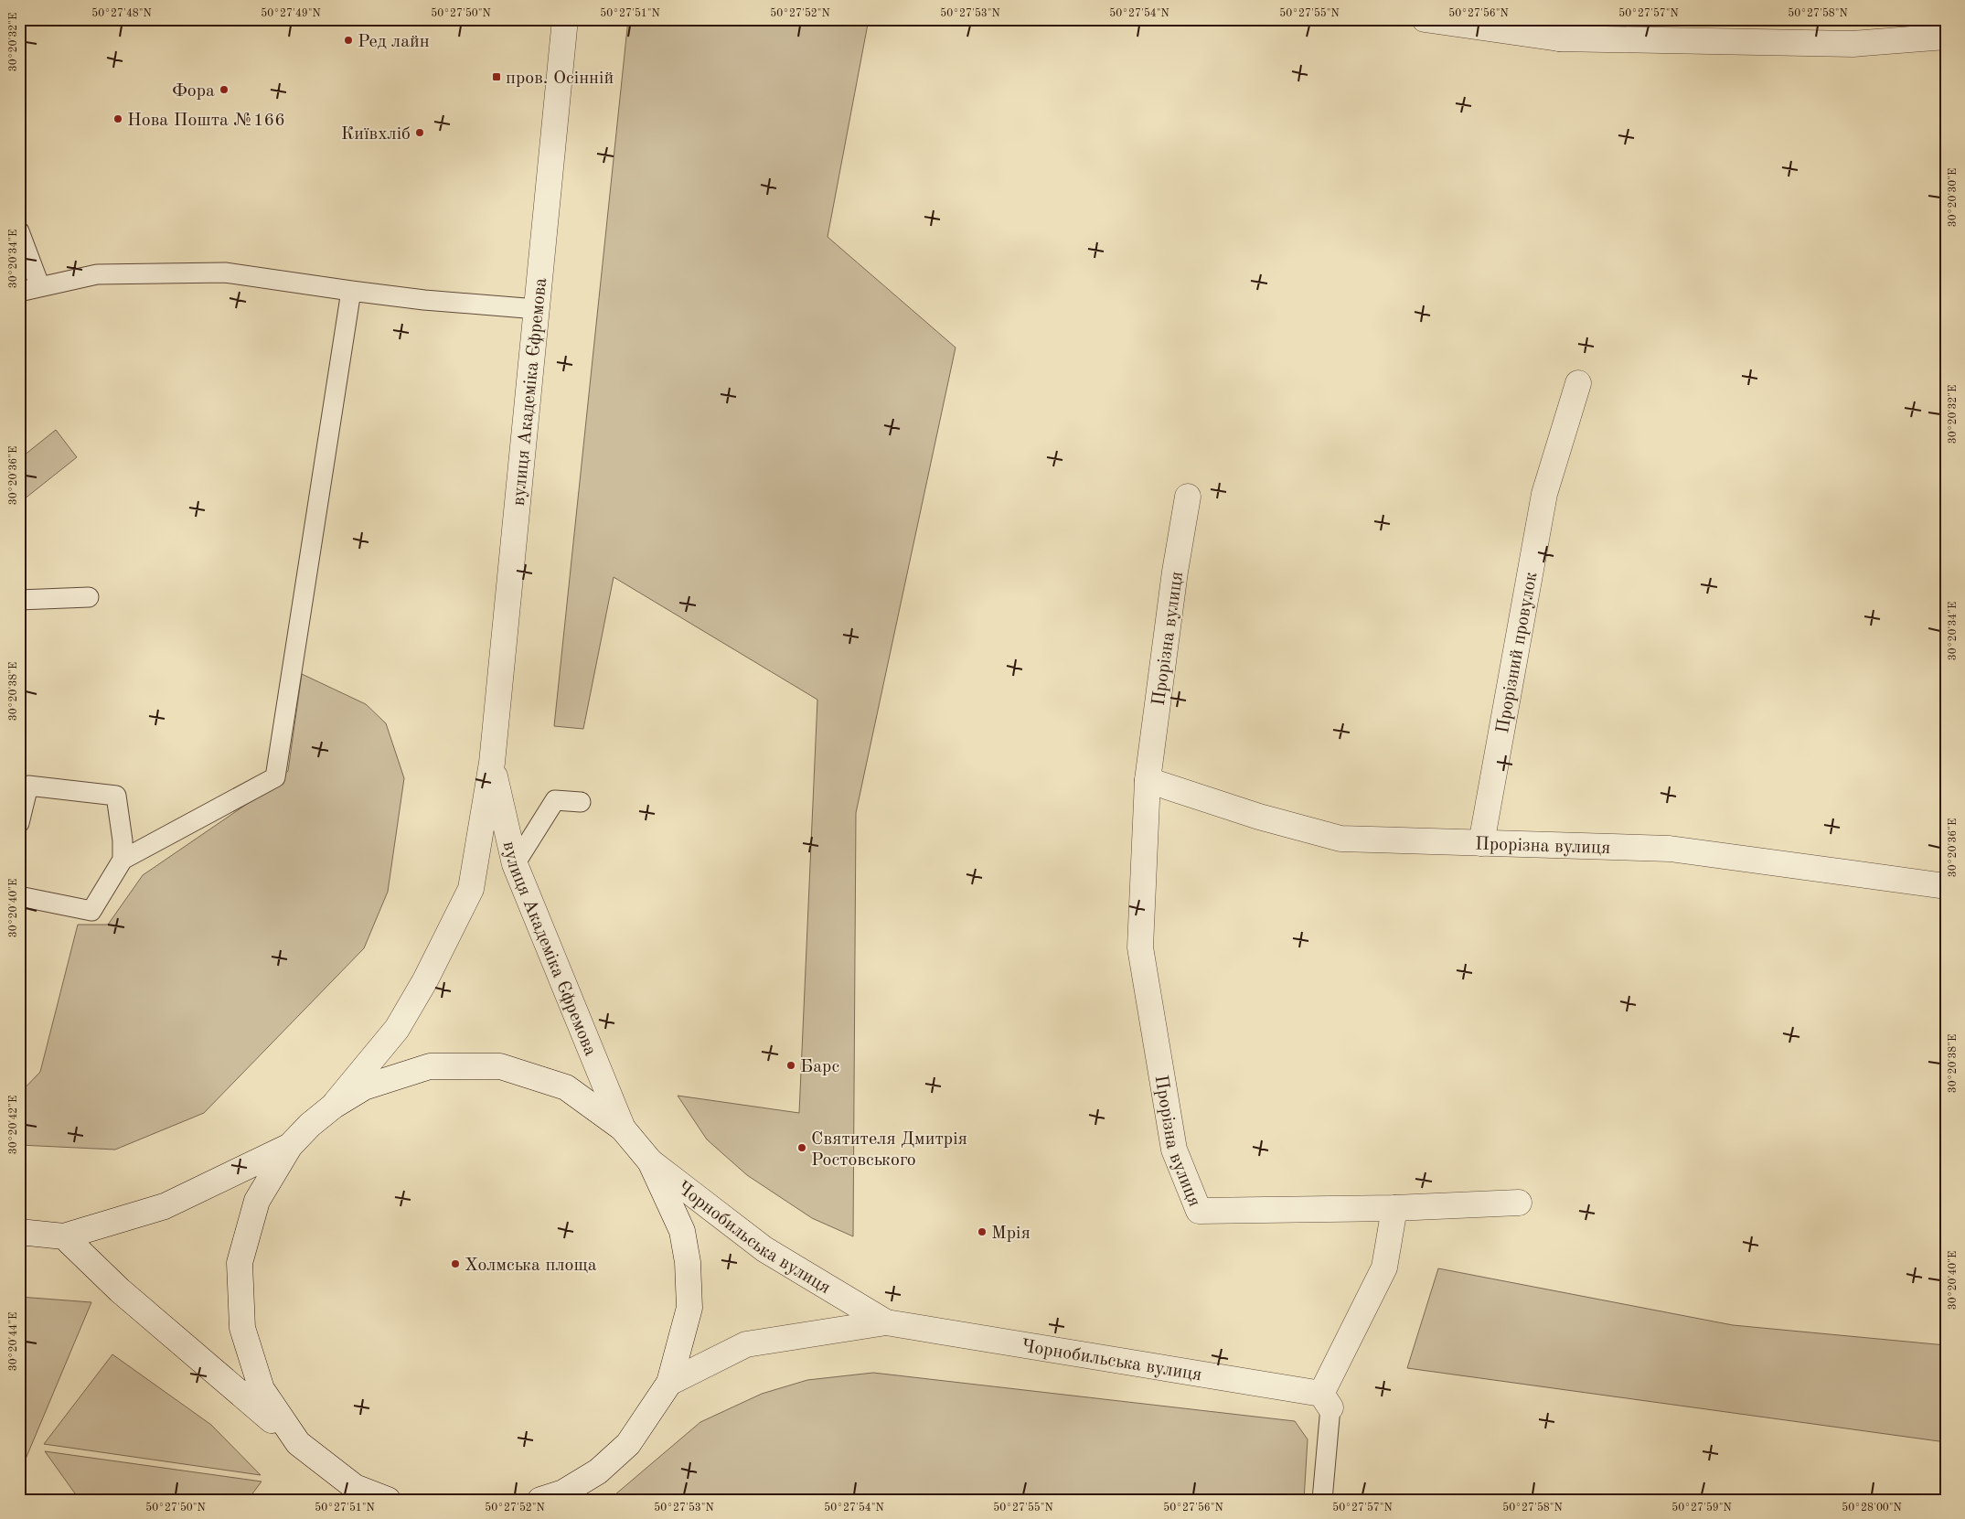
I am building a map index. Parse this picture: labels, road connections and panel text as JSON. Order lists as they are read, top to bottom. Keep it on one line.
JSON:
{"streets":{"street":["вулиця Академіка Єфремова","Прорізна вулиця","Прорізний провулок","Чорнобильська вулиця"]},"crossings":[["Прорізна вулиця","Прорізний провулок"]],"places":{"other":["Ред лайн","Фора","Нова Пошта №166","Київхліб","Барс","Святителя Дмитрія Ростовського","Мрія","Холмська площа"],"transit":["пров. Осінній"]},"coordinates":["50°27'48\"N","50°27'49\"N","50°27'50\"N","50°27'51\"N","50°27'52\"N","50°27'53\"N","50°27'54\"N","50°27'55\"N","50°27'56\"N","50°27'57\"N","50°27'58\"N","30°20'32\"E","30°20'30\"E","30°20'34\"E","30°20'36\"E","30°20'38\"E","30°20'40\"E","30°20'42\"E","30°20'44\"E","50°27'59\"N","50°28'00\"N"]}
